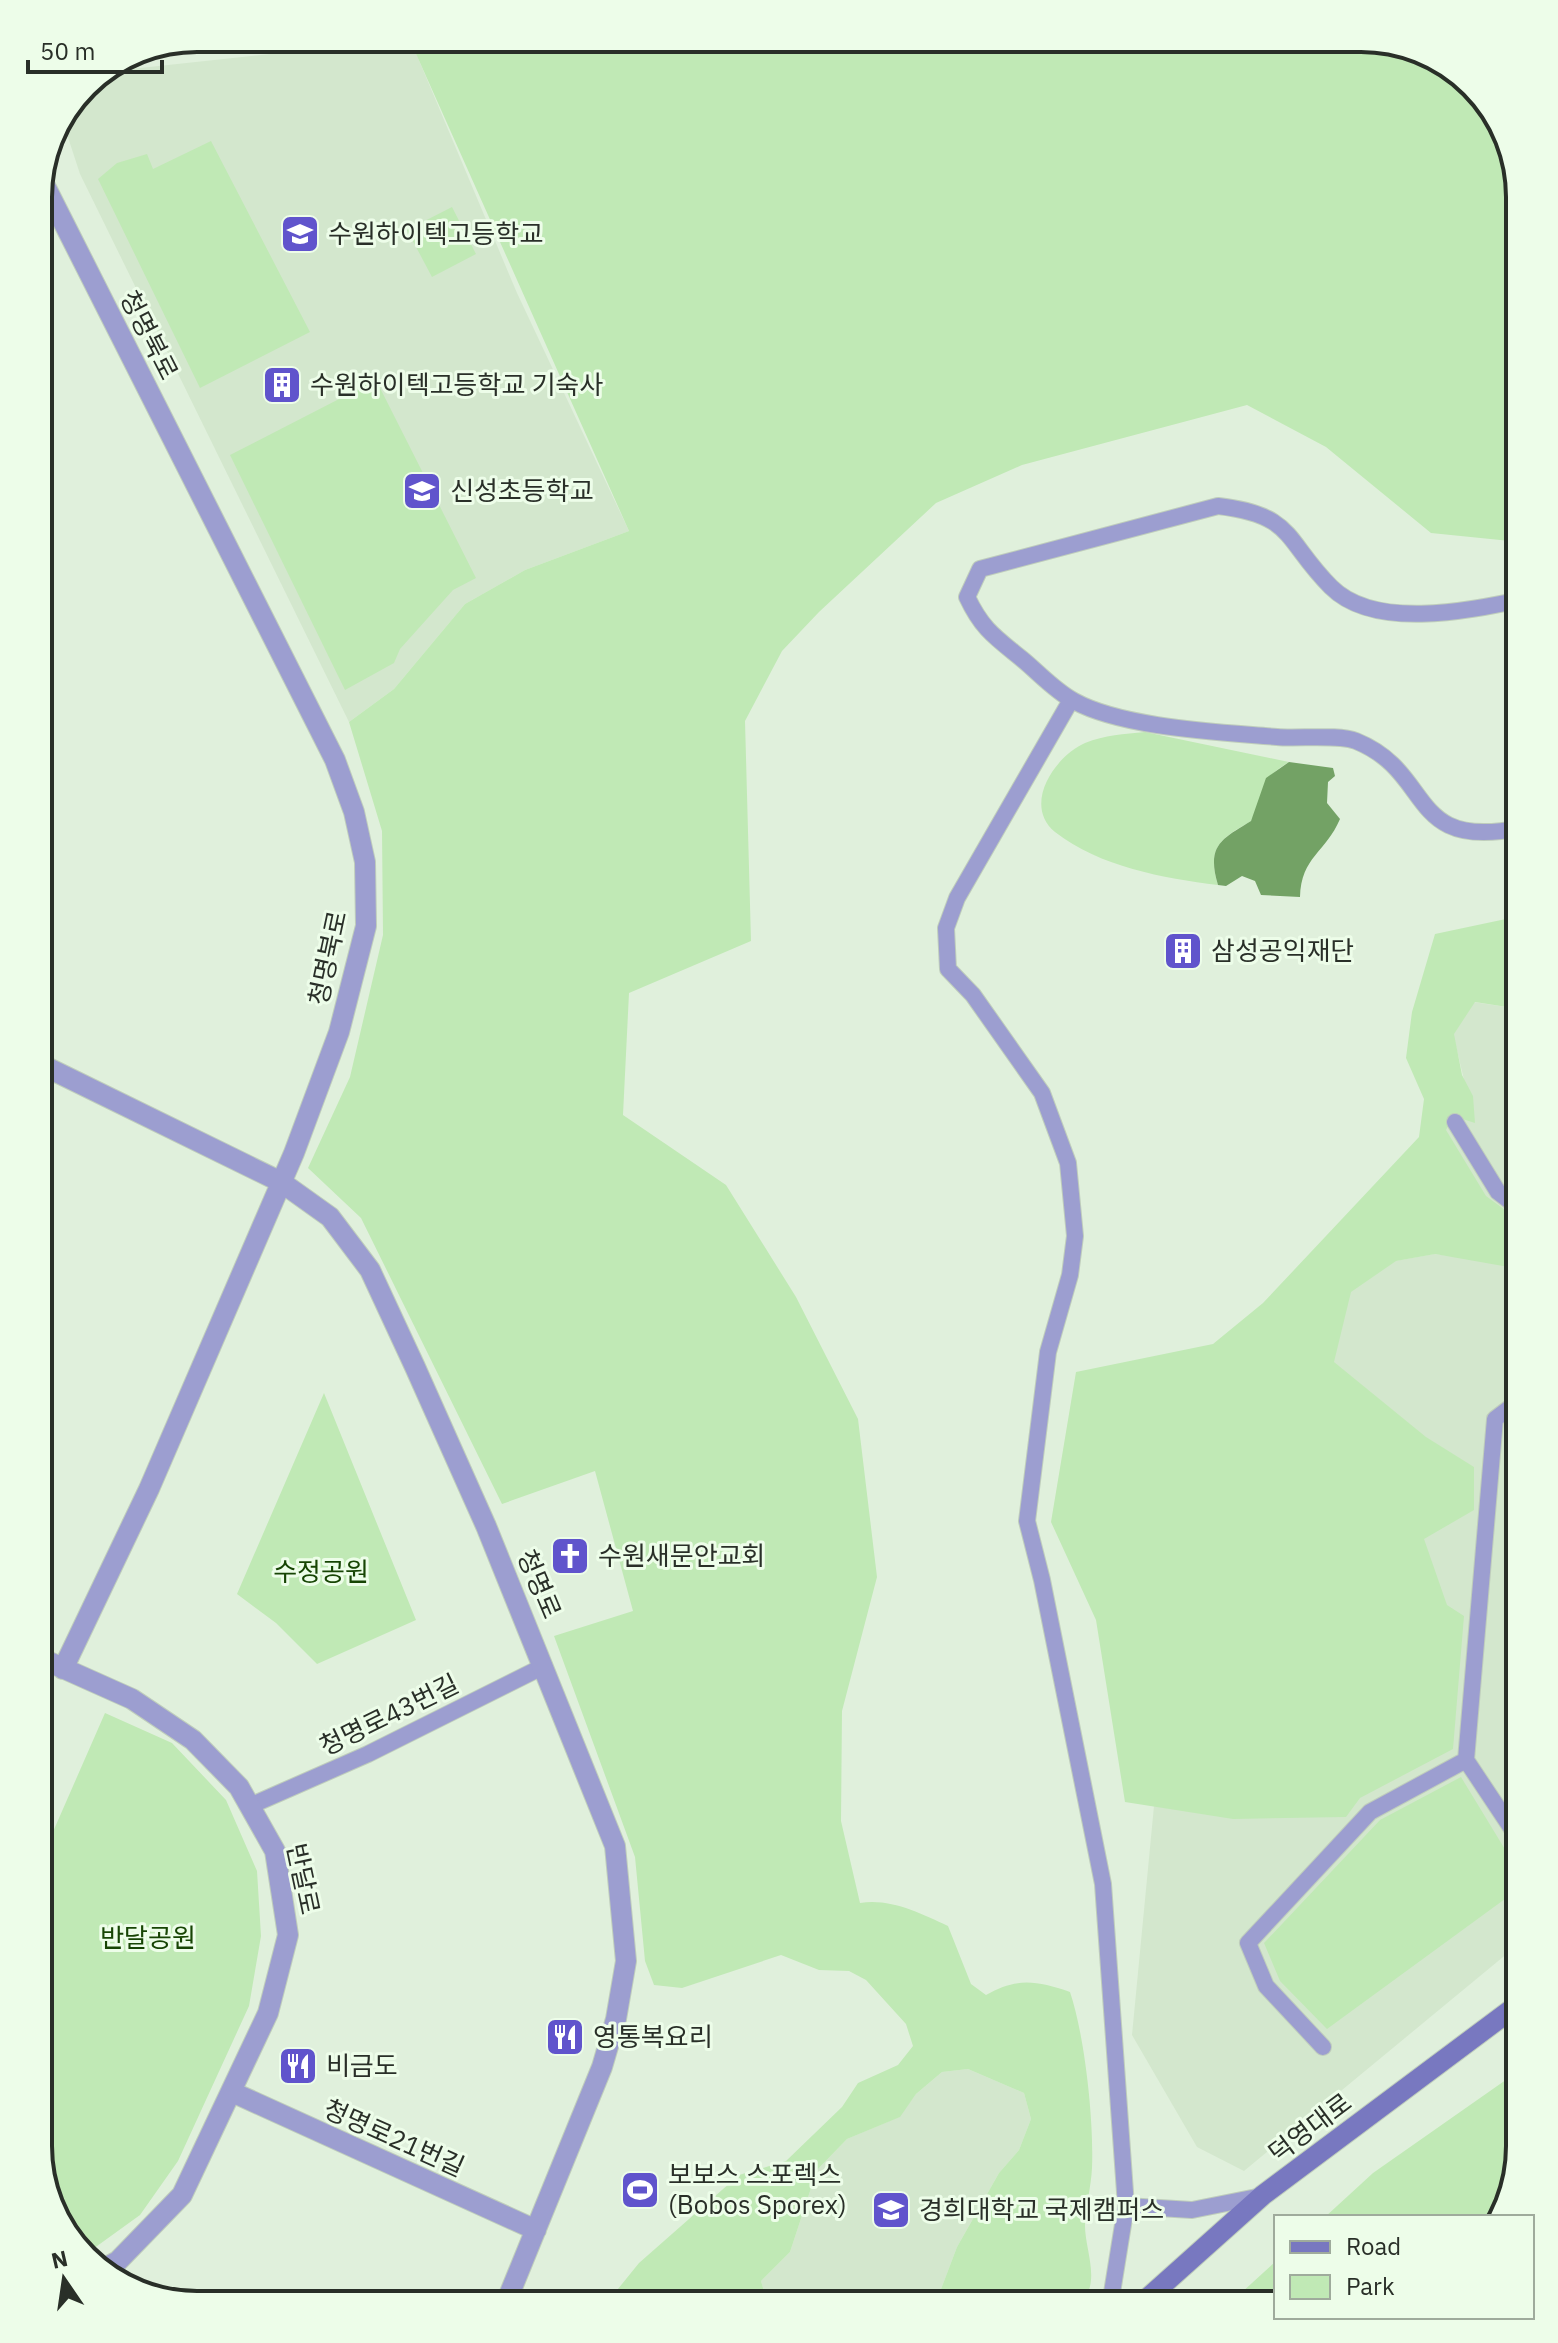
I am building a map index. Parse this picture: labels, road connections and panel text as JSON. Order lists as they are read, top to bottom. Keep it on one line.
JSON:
{"streets":{"main road":["덕영대로"],"street":["청명북로","청명로","청명로43번길","반달로","청명로21번길"]},"crossings":[["청명북로","청명로"],["청명북로","반달로"],["청명로","청명로43번길"],["청명로","청명로21번길"],["청명로43번길","반달로"],["반달로","청명로21번길"]],"parks":["수정공원","반달공원"],"places":{"school or university":["수원하이텍고등학교","신성초등학교","경희대학교 국제캠퍼스"],"building":["수원하이텍고등학교 기숙사","삼성공익재단"],"church":["수원새문안교회"],"restaurant":["영통복요리","비금도"],"sports":["보보스 스포렉스 (Bobos Sporex)"]},"legend":["Road","Park"],"scale_bar":"50 m","north":"top"}
